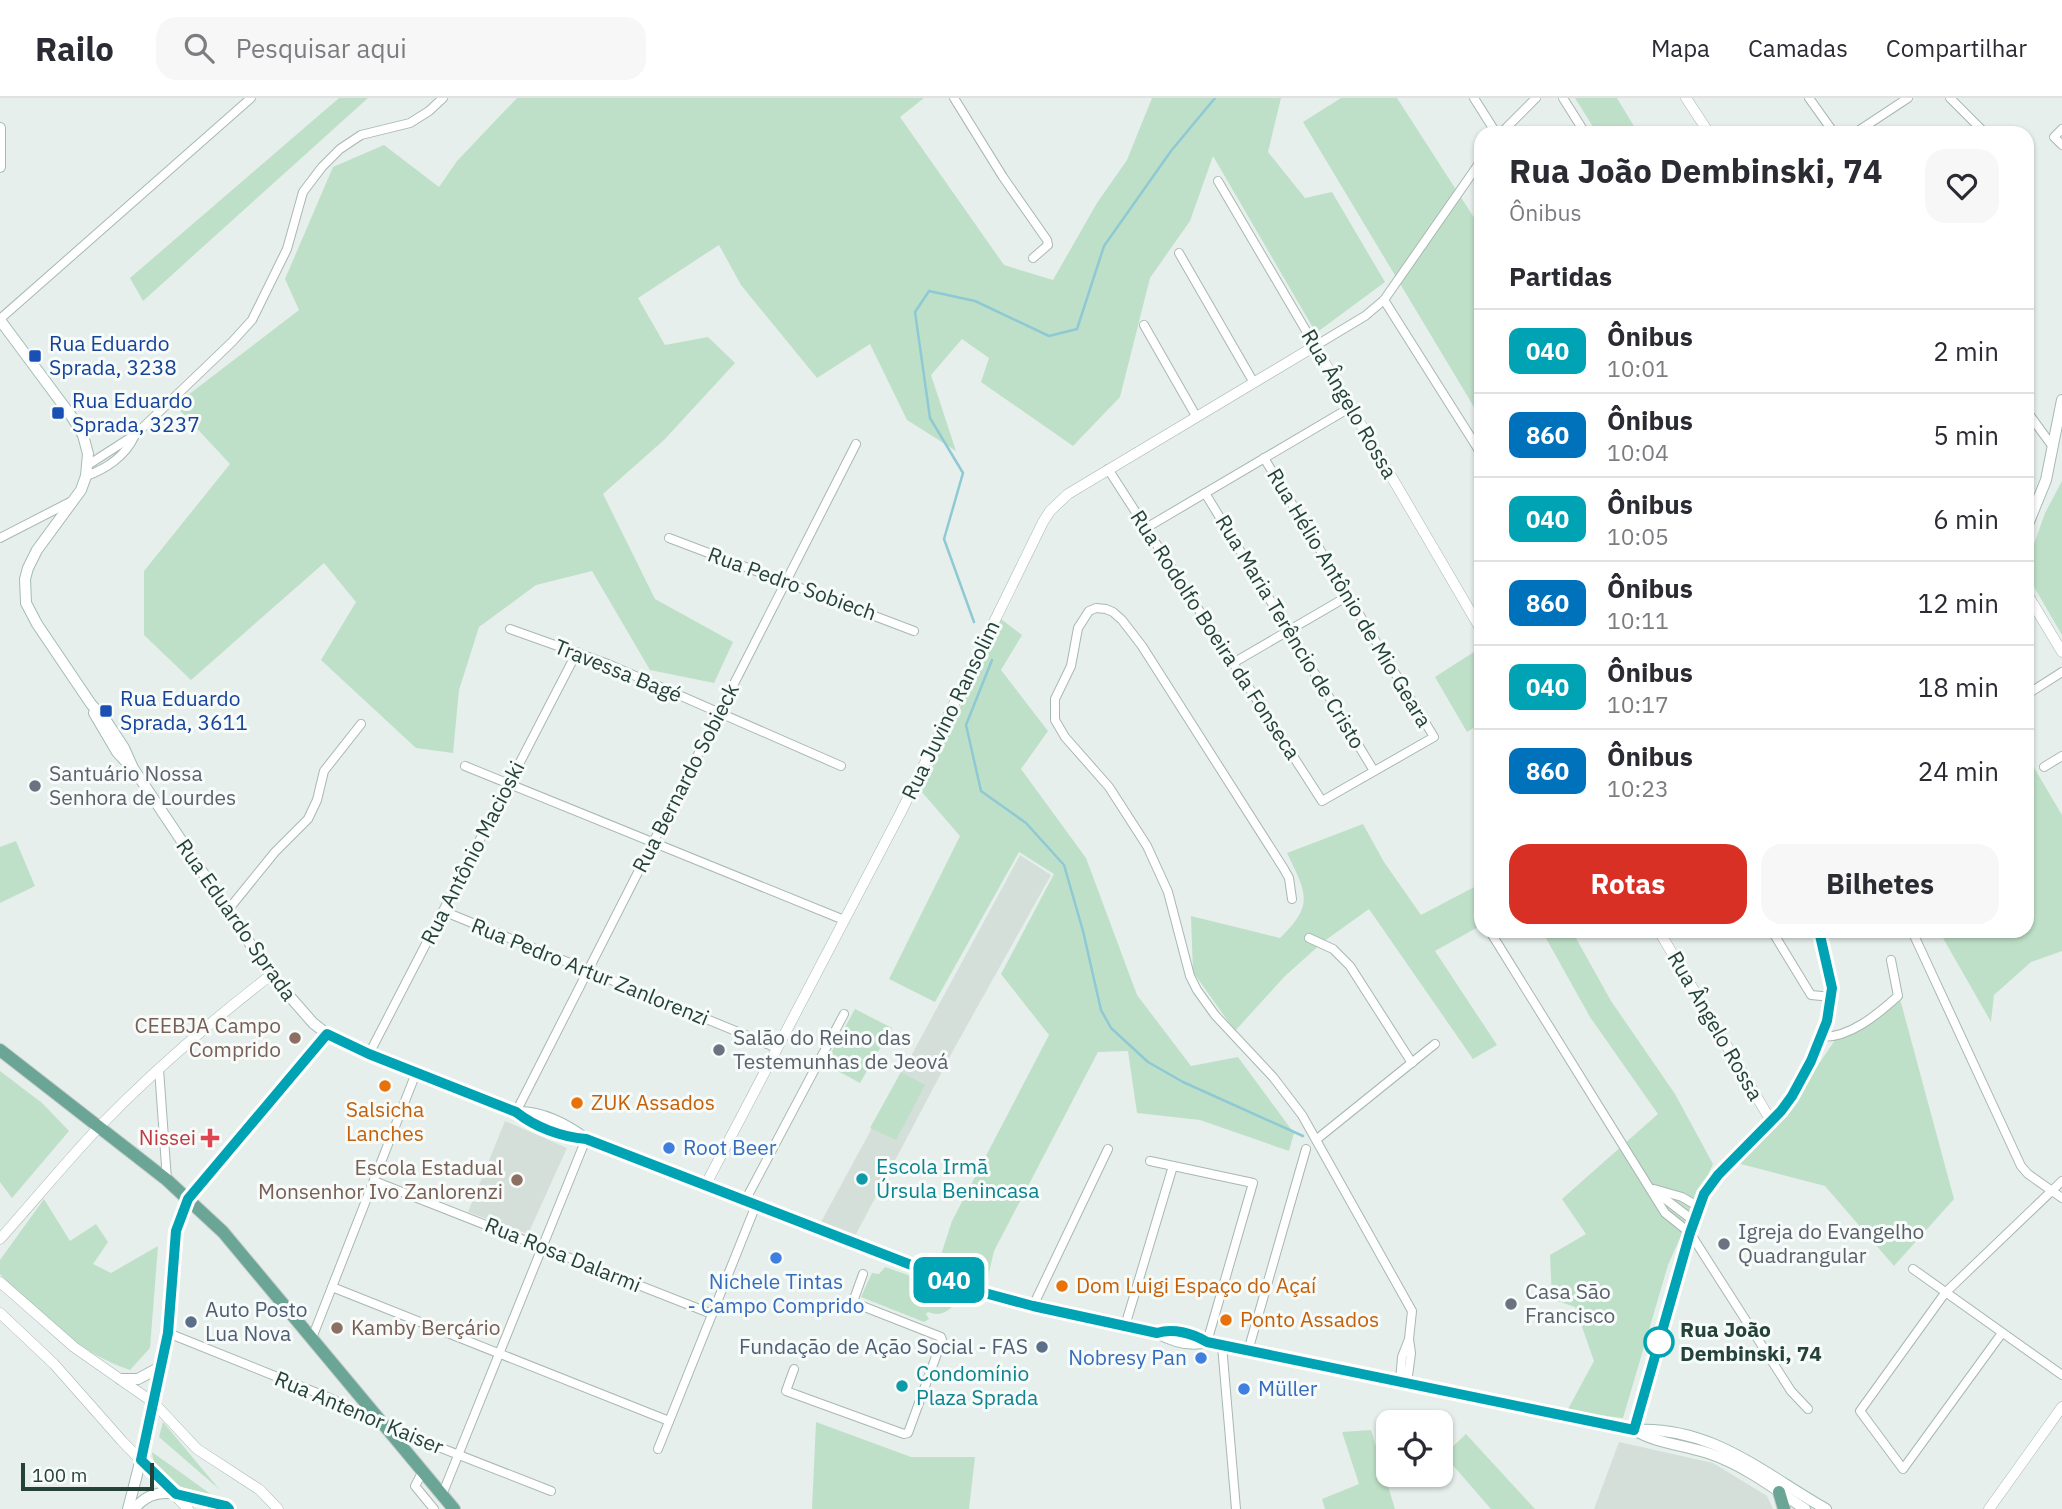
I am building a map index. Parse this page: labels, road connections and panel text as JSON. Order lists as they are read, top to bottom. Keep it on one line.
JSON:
{"streets":{"main road":["Rua Eduardo Sprada"],"street":["Rua Ângelo Rossa","Rua Pedro Sobiech","Rua Hélio Antônio de Mio Geara","Rua Maria Terêncio de Cristo","Rua Rodolfo Boeira da Fonseca","Travessa Bagé","Rua Juvino Ransolim","Rua Bernardo Sobieck","Rua Antônio Macioski","Rua Pedro Artur Zanlorenzi","Rua Rosa Dalarmi","Rua Antenor Kaiser"]},"crossings":[["Rua Ângelo Rossa","Rua Juvino Ransolim"],["Rua Pedro Sobiech","Rua Bernardo Sobieck"],["Rua Hélio Antônio de Mio Geara","Rua Maria Terêncio de Cristo"],["Rua Hélio Antônio de Mio Geara","Rua Rodolfo Boeira da Fonseca"],["Rua Maria Terêncio de Cristo","Rua Rodolfo Boeira da Fonseca"],["Rua Rodolfo Boeira da Fonseca","Rua Juvino Ransolim"],["Travessa Bagé","Rua Bernardo Sobieck"],["Travessa Bagé","Rua Antônio Macioski"],["Rua Juvino Ransolim","Rua Eduardo Sprada"],["Rua Juvino Ransolim","Rua Pedro Artur Zanlorenzi"],["Rua Bernardo Sobieck","Rua Eduardo Sprada"],["Rua Bernardo Sobieck","Rua Pedro Artur Zanlorenzi"],["Rua Antônio Macioski","Rua Eduardo Sprada"],["Rua Antônio Macioski","Rua Pedro Artur Zanlorenzi"]],"places":{"transit":["Rua Eduardo Sprada, 3238","Rua Eduardo Sprada, 3237","Rua Eduardo Sprada, 3611"],"other":["Santuário Nossa Senhora de Lourdes","CEEBJA Campo Comprido","Salão do Reino das Testemunhas de Jeová","Salsicha Lanches","ZUK Assados","Root Beer","Escola Irmã Úrsula Benincasa","Escola Estadual Monsenhor Ivo Zanlorenzi","Igreja do Evangelho Quadrangular","Nichele Tintas - Campo Comprido","Dom Luigi Espaço do Açaí","Casa São Francisco","Ponto Assados","Auto Posto Lua Nova","Kamby Berçário","Rua João Dembinski, 74","Fundação de Ação Social - FAS","Nobresy Pan","Condomínio Plaza Sprada","Müller"],"health":["Nissei"]},"lines":["bus line 040"],"scale_bar":"100 m","page":{"header":"Railo","search":"Pesquisar aqui","nav":["Mapa","Camadas","Compartilhar"],"on_map":"040","heading":[["Rua João Dembinski, 74","Ônibus"],"Partidas"],"list":[{"mark":"040","name":"Ônibus","note":"10:01","value":"2 min"},{"mark":"860","name":"Ônibus","note":"10:04","value":"5 min"},{"mark":"040","name":"Ônibus","note":"10:05","value":"6 min"},{"mark":"860","name":"Ônibus","note":"10:11","value":"12 min"},{"mark":"040","name":"Ônibus","note":"10:17","value":"18 min"},{"mark":"860","name":"Ônibus","note":"10:23","value":"24 min"}],"buttons":["Rotas","Bilhetes"],"scale":"100 m"}}
